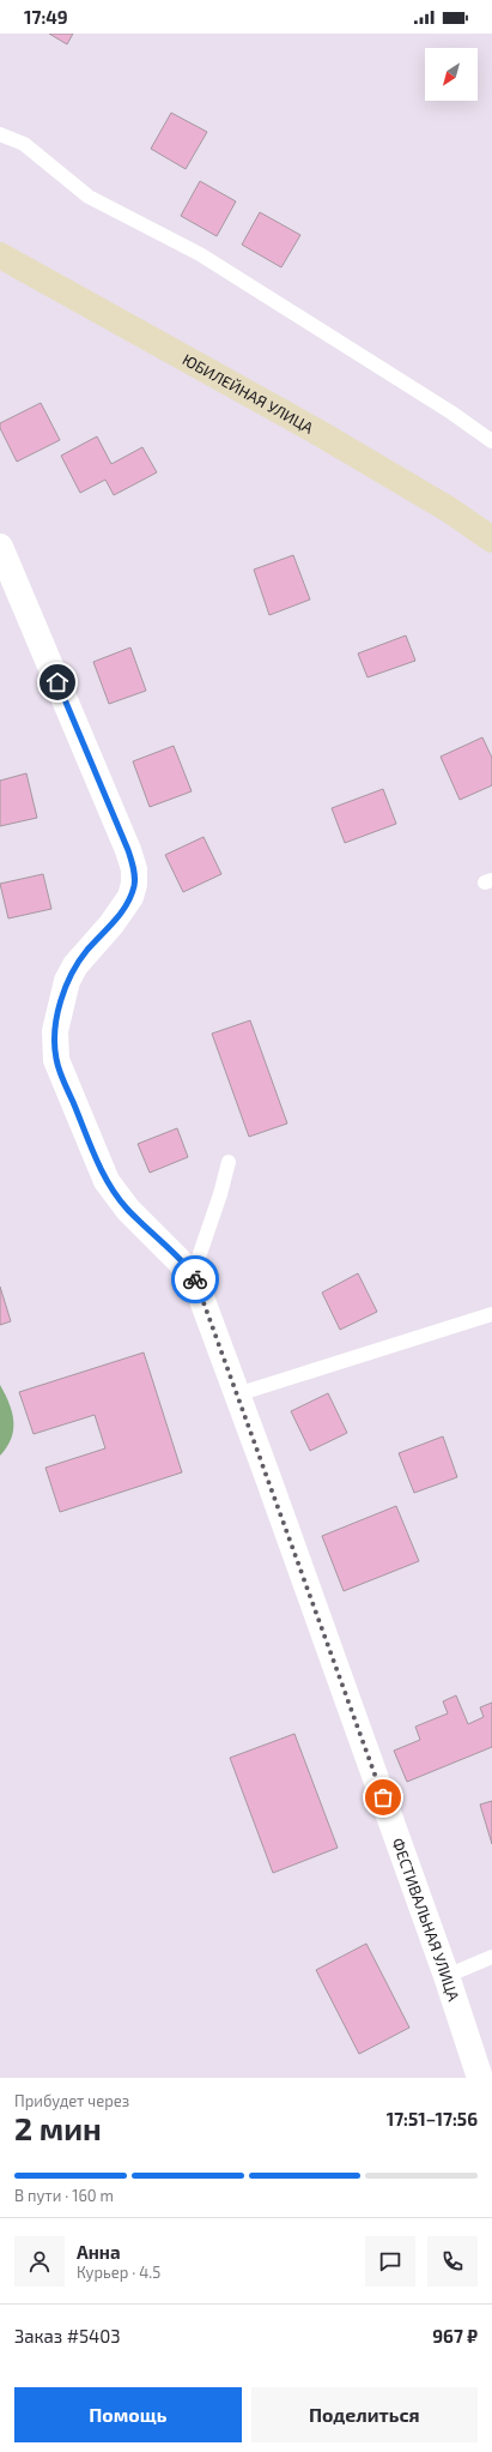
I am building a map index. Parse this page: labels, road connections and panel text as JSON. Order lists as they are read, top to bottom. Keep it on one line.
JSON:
{"streets":{"street":["ЮБИЛЕЙНАЯ УЛИЦА","ФЕСТИВАЛЬНАЯ УЛИЦА"]},"north":"bottom left","page":{"status":"17:49","heading":["2 мин","Прибудет через","17:51–17:56"],"panel":["Анна","Курьер · 4.5","Заказ #5403","967 ₽"],"bar":"В пути · 160 m","buttons":["Помощь","Поделиться"]}}
